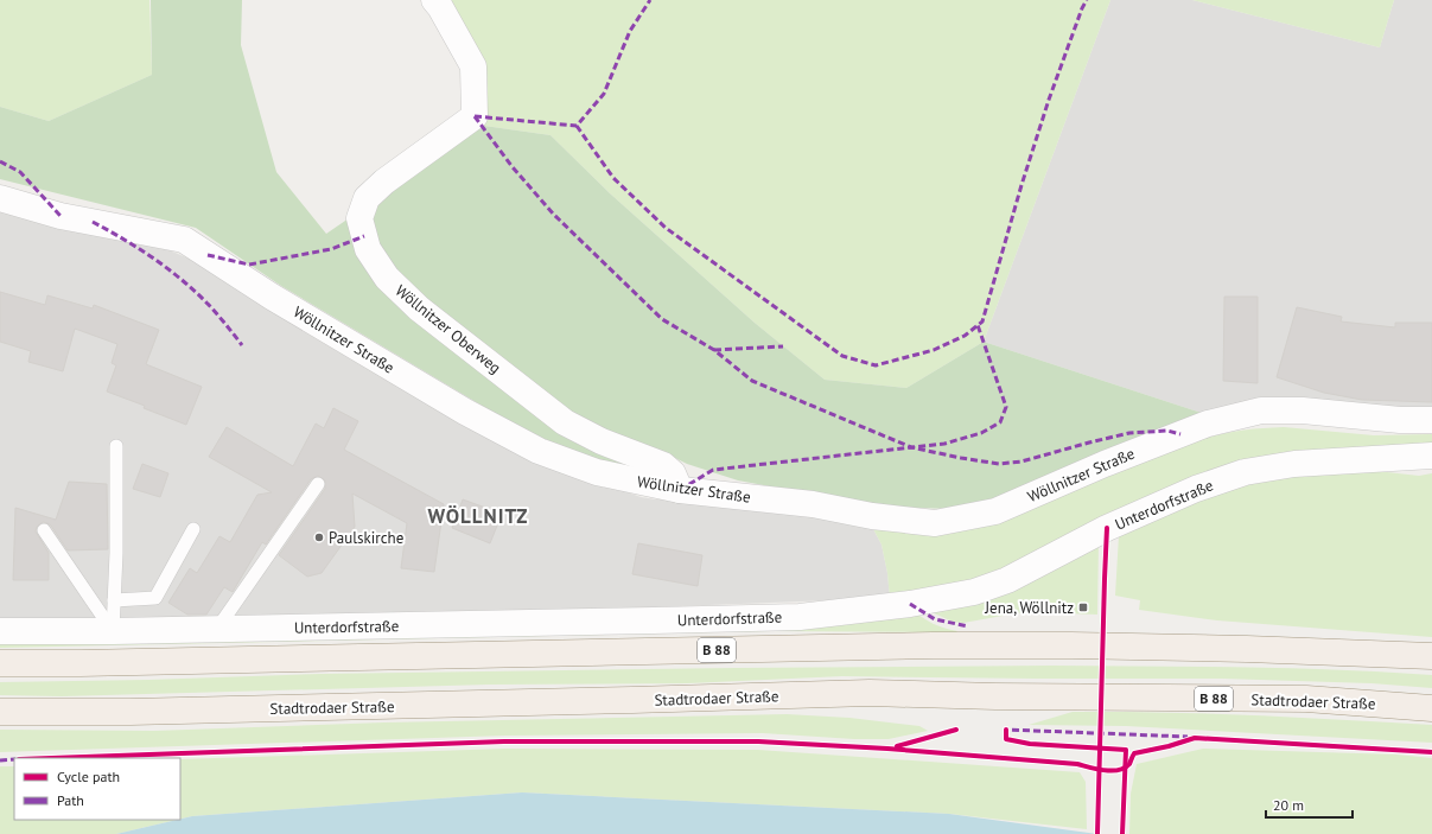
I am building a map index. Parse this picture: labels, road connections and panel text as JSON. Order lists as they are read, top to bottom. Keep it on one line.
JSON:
{"streets":{"main road":["B 88","Stadtrodaer Straße"],"street":["Wöllnitzer Oberweg","Wöllnitzer Straße","Unterdorfstraße"]},"crossings":[["Wöllnitzer Oberweg","Wöllnitzer Straße"]],"districts":["WÖLLNITZ"],"places":{"other":["Paulskirche"],"transit":["Jena, Wöllnitz"]},"legend":["Cycle path","Path"],"scale_bar":"20 m"}
